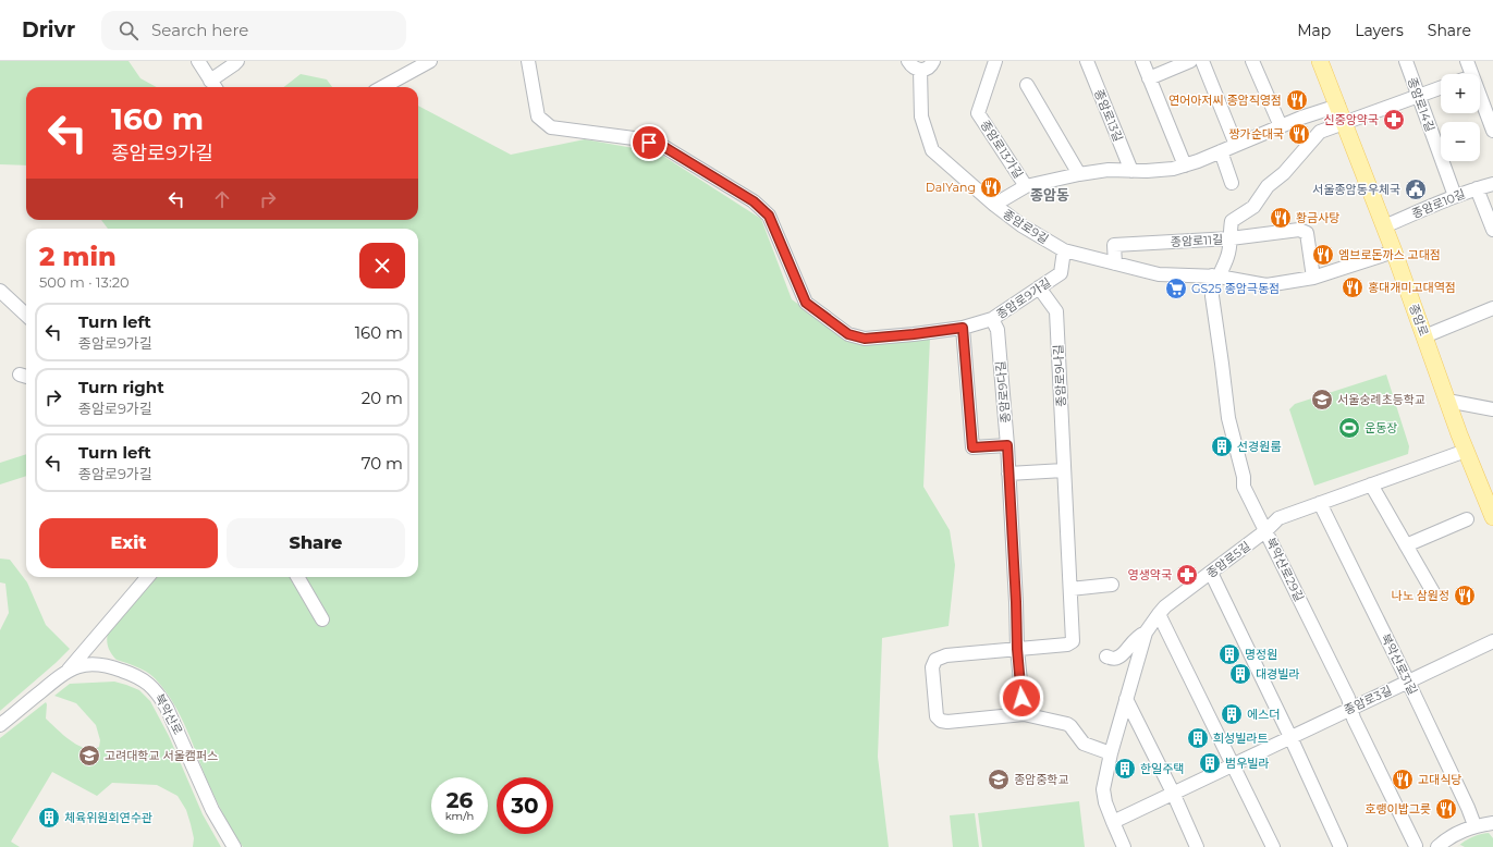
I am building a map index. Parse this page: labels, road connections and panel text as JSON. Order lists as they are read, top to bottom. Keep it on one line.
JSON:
{"streets":{"main road":["종암로"],"street":["종암로14길","종암로13길","종암로13가길","종암로10길","종암로9길","종암로11길","종암로9가길","종암로9나길","종암로9다길","종암로5길","북악산로29길","북악산로31길","종암로3길","북악산로"]},"crossings":[["종암로14길","종암로10길"],["종암로10길","종암로"],["종암로9길","종암로11길"],["종암로9길","종암로9가길"],["종암로9길","종암로"],["종암로9길","북악산로29길"],["종암로11길","종암로"],["종암로9가길","종암로9나길"],["종암로9가길","종암로9다길"],["종암로","종암로5길"],["종암로9나길","종암로9다길"],["종암로5길","북악산로29길"],["종암로5길","북악산로31길"],["종암로5길","종암로3길"],["북악산로29길","종암로3길"],["북악산로31길","종암로3길"]],"districts":["종암동"],"places":{"restaurant":["연어아저씨 종암직영점","짱가순대국","DalYang","황금사탕","엠브로돈까스 고대점","홍대개미고대역점","나노 삼원정","고대식당","호랭이밥그릇"],"pharmacy":["신중앙약국","영생약국"],"public building":["서울종암동우체국"],"supermarket":["GS25 종암극동점"],"school or university":["서울숭례초등학교","고려대학교 서울캠퍼스","종암중학교"],"sports":["운동장"],"building":["선경원룸","명정원","대경빌라","에스더","희성빌라트","범우빌라","한일주택","체육위원회연수관"]},"page":{"header":"Drivr","search":"Search here","nav":["Map","Layers","Share"],"map_buttons":["+","−"],"turn":["160 m","종암로9가길"],"heading":["2 min","500 m · 13:20"],"list":[{"name":"Turn left","note":"종암로9가길","value":"160 m"},{"name":"Turn right","note":"종암로9가길","value":"20 m"},{"name":"Turn left","note":"종암로9가길","value":"70 m"}],"buttons":["Exit","Share"],"speed":"26 km/h","limit":"30"}}
